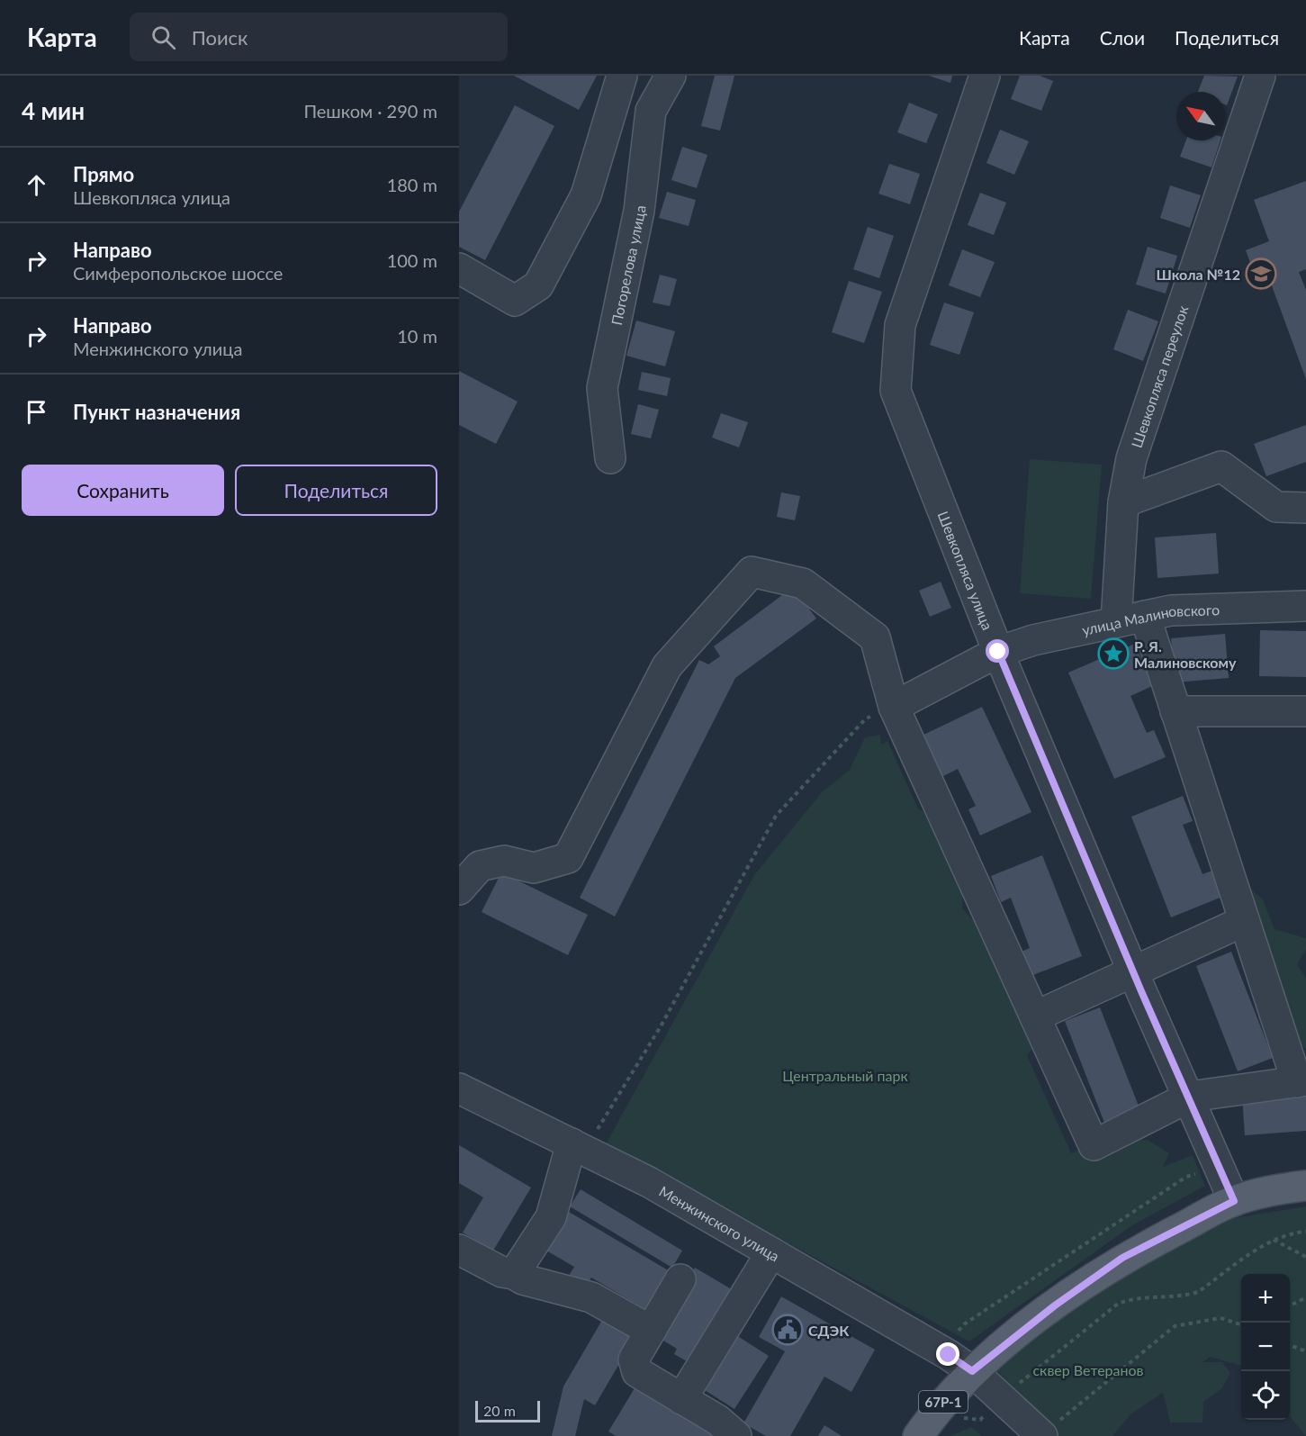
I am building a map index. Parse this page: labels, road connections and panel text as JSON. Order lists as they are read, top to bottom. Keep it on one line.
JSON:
{"streets":{"main road":["67Р-1"],"street":["Погорелова улица","Шевкопляса переулок","Шевкопляса улица","улица Малиновского","Менжинского улица"]},"crossings":[["Шевкопляса переулок","улица Малиновского"],["Шевкопляса улица","улица Малиновского"],["Шевкопляса улица","67Р-1"],["Менжинского улица","67Р-1"]],"parks":["Центральный парк","сквер Ветеранов"],"places":{"school or university":["Школа №12"],"place":["Р. Я. Малиновскому"],"public building":["СДЭК"]},"scale_bar":"20 m","north":"top left","page":{"header":"Карта","search":"Поиск","nav":["Карта","Слои","Поделиться"],"heading":["4 мин","Пешком · 290 m"],"list":[["Прямо","Шевкопляса улица","180 m"],["Направо","Симферопольское шоссе","100 m"],["Направо","Менжинского улица","10 m"],"Пункт назначения"],"buttons":["Сохранить","Поделиться"],"map_buttons":["+","−"],"scale":"20 m"}}
